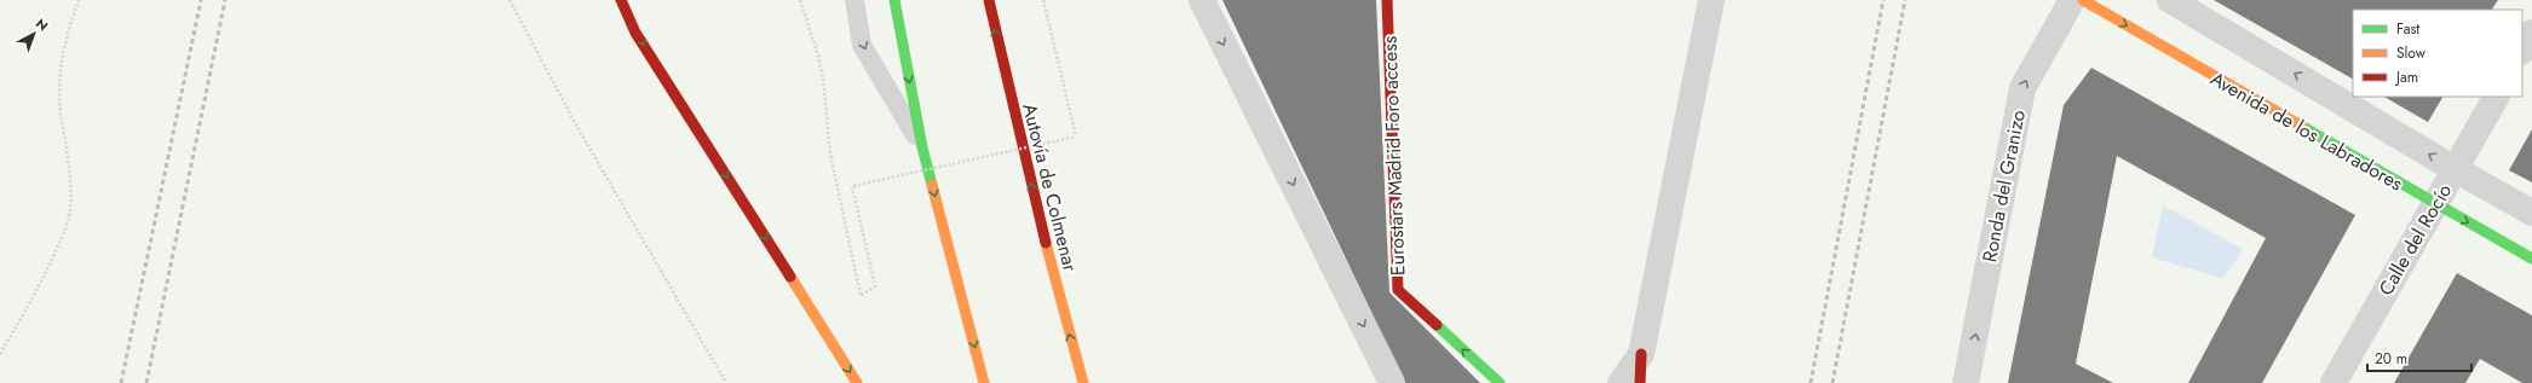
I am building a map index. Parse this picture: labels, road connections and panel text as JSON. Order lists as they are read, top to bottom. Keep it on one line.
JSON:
{"streets":{"main road":["Avenida de los Labradores","Eurostars Madrid Foro access","Autovía de Colmenar"],"street":["Ronda del Granizo","Calle del Rocío"]},"crossings":[["Avenida de los Labradores","Calle del Rocío"]],"one_way":["Eurostars Madrid Foro access","Ronda del Granizo"],"legend":["Fast","Slow","Jam"],"scale_bar":"20 m","north":"top right"}
